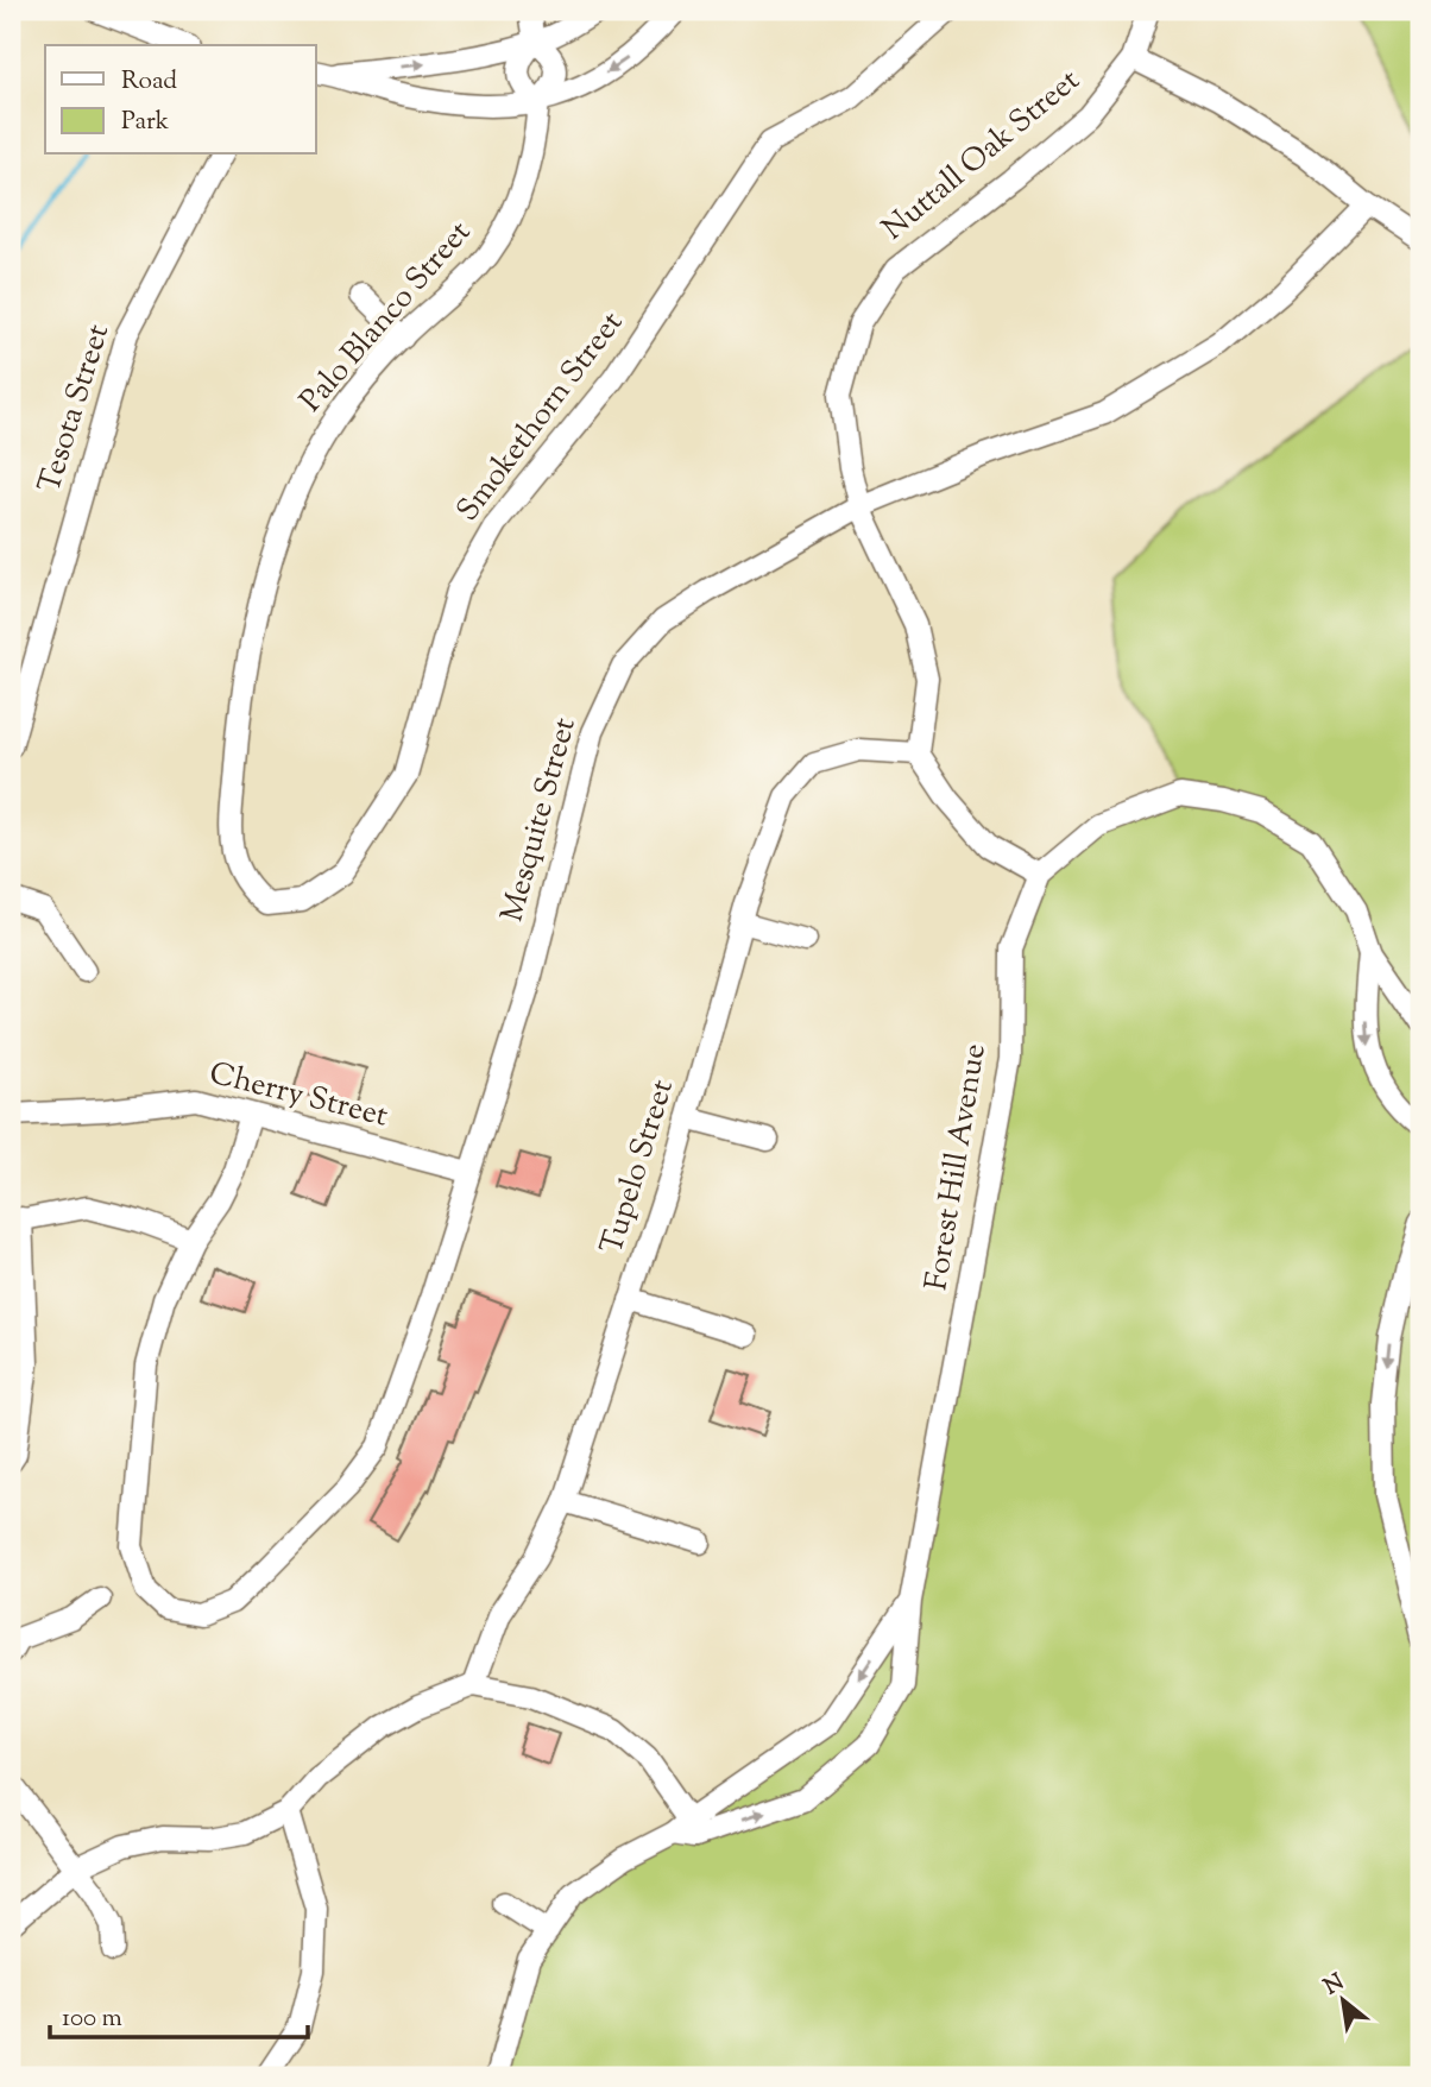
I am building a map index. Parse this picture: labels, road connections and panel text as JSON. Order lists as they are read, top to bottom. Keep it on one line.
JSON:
{"streets":{"street":["Nuttall Oak Street","Palo Blanco Street","Tesota Street","Smokethorn Street","Mesquite Street","Cherry Street","Tupelo Street","Forest Hill Avenue"]},"crossings":[["Nuttall Oak Street","Mesquite Street"],["Nuttall Oak Street","Tupelo Street"],["Palo Blanco Street","Smokethorn Street"],["Mesquite Street","Cherry Street"]],"legend":["Road","Park"],"scale_bar":"100 m","north":"top left"}
